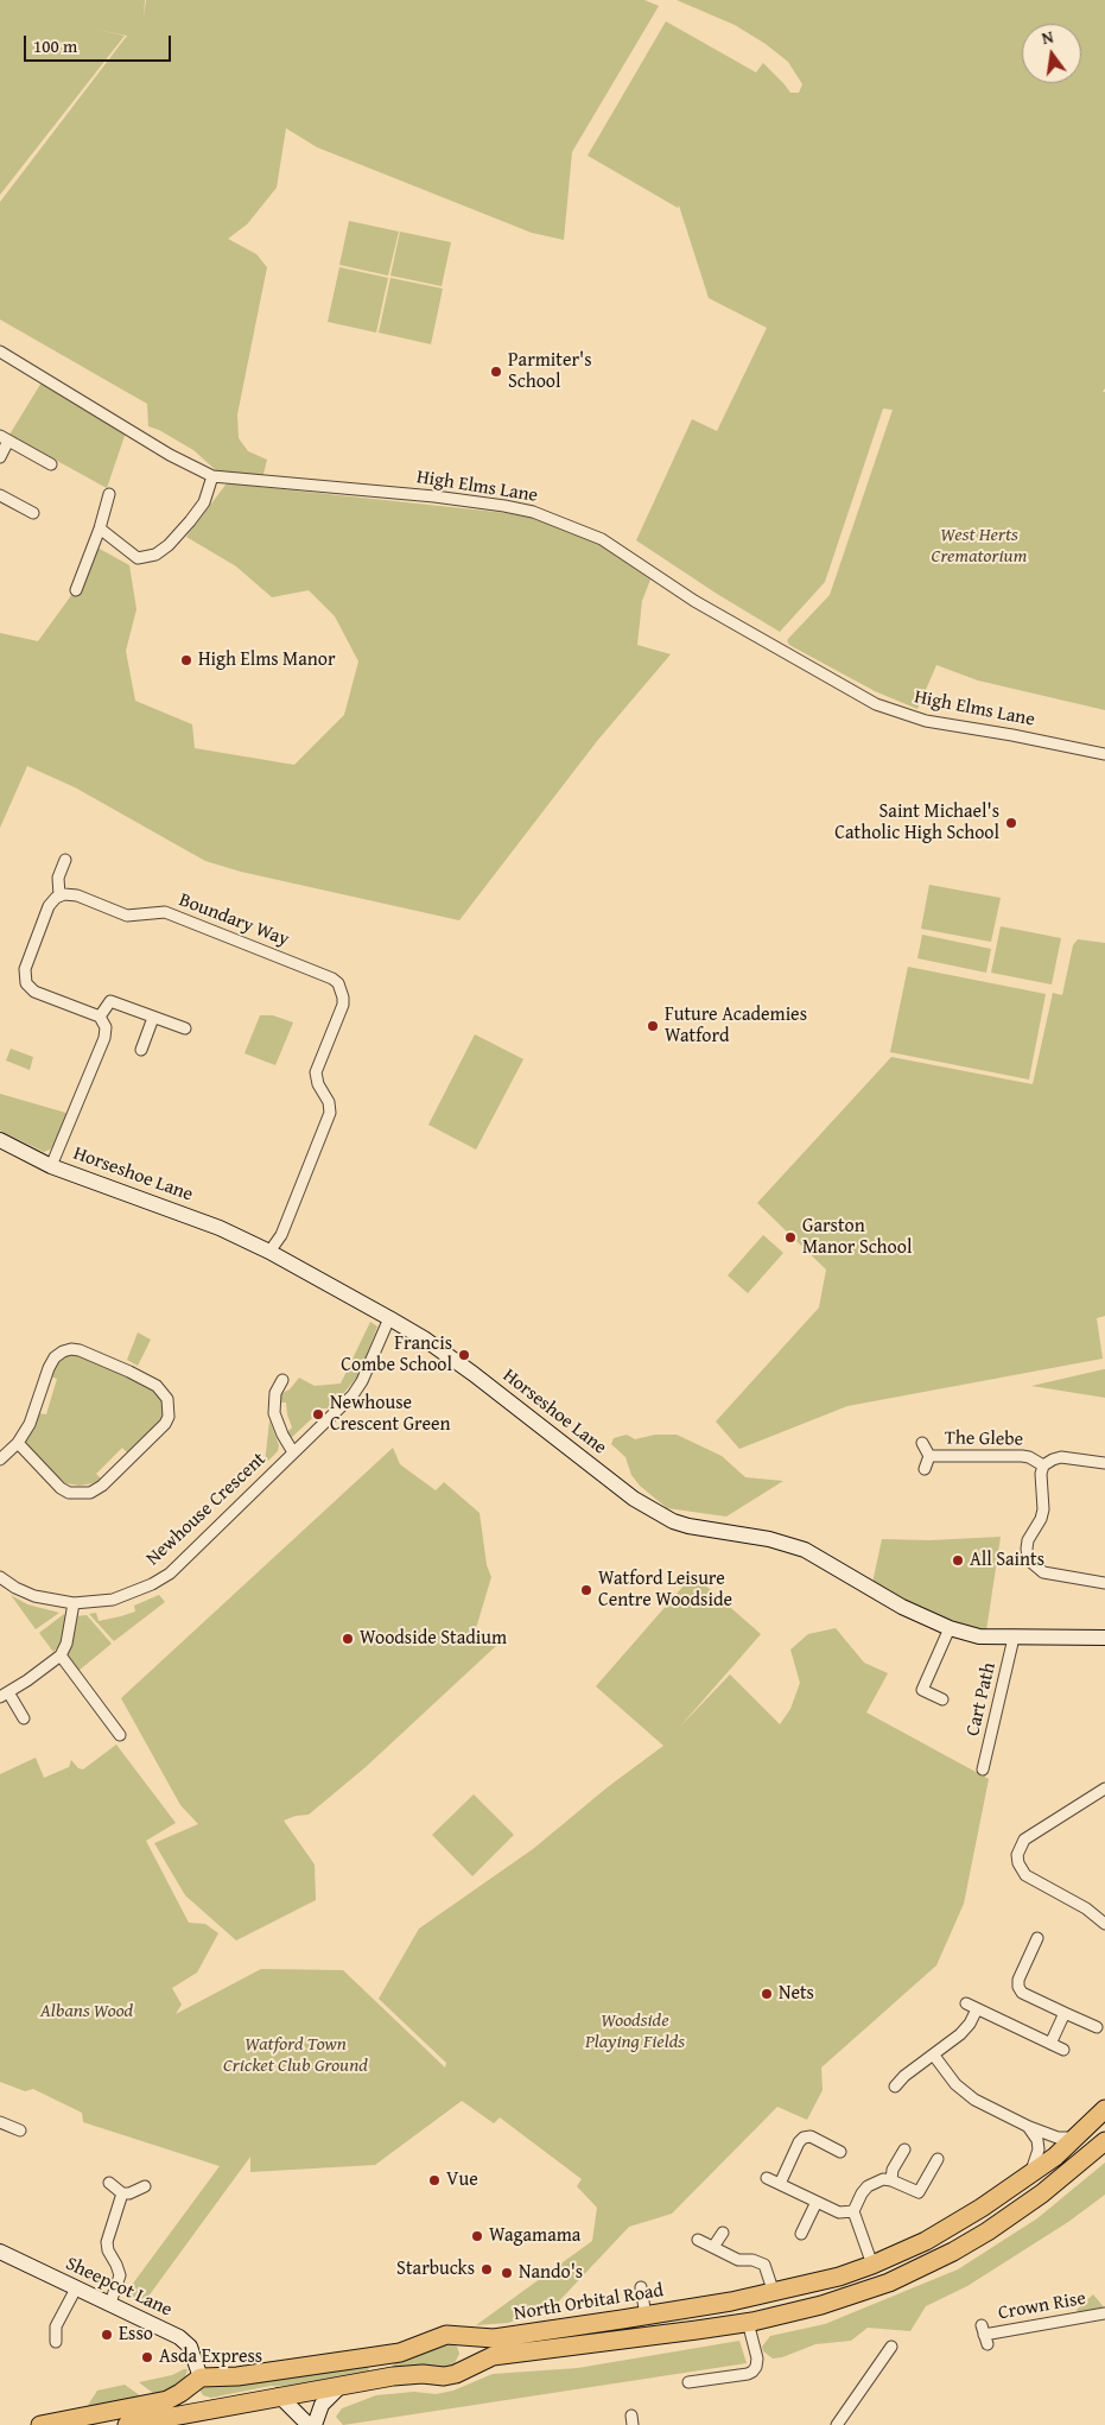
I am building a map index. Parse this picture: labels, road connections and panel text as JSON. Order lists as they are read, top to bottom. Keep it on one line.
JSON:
{"streets":{"highway":["North Orbital Road"],"street":["High Elms Lane","Boundary Way","Horseshoe Lane","The Glebe","Newhouse Crescent","Cart Path","Sheepcot Lane","Crown Rise"]},"crossings":[["Boundary Way","Horseshoe Lane"],["Horseshoe Lane","Newhouse Crescent"],["Horseshoe Lane","Cart Path"],["Sheepcot Lane","North Orbital Road"]],"parks":["West Herts Crematorium","Albans Wood","Woodside Playing Fields","Watford Town Cricket Club Ground"],"places":["Parmiter's School","High Elms Manor","Saint Michael's Catholic High School","Future Academies Watford","Garston Manor School","Francis Combe School","Newhouse Crescent Green","All Saints","Watford Leisure Centre Woodside","Woodside Stadium","Nets","Vue","Wagamama","Starbucks","Nando's","Esso","Asda Express"],"scale_bar":"100 m","north":"top"}
